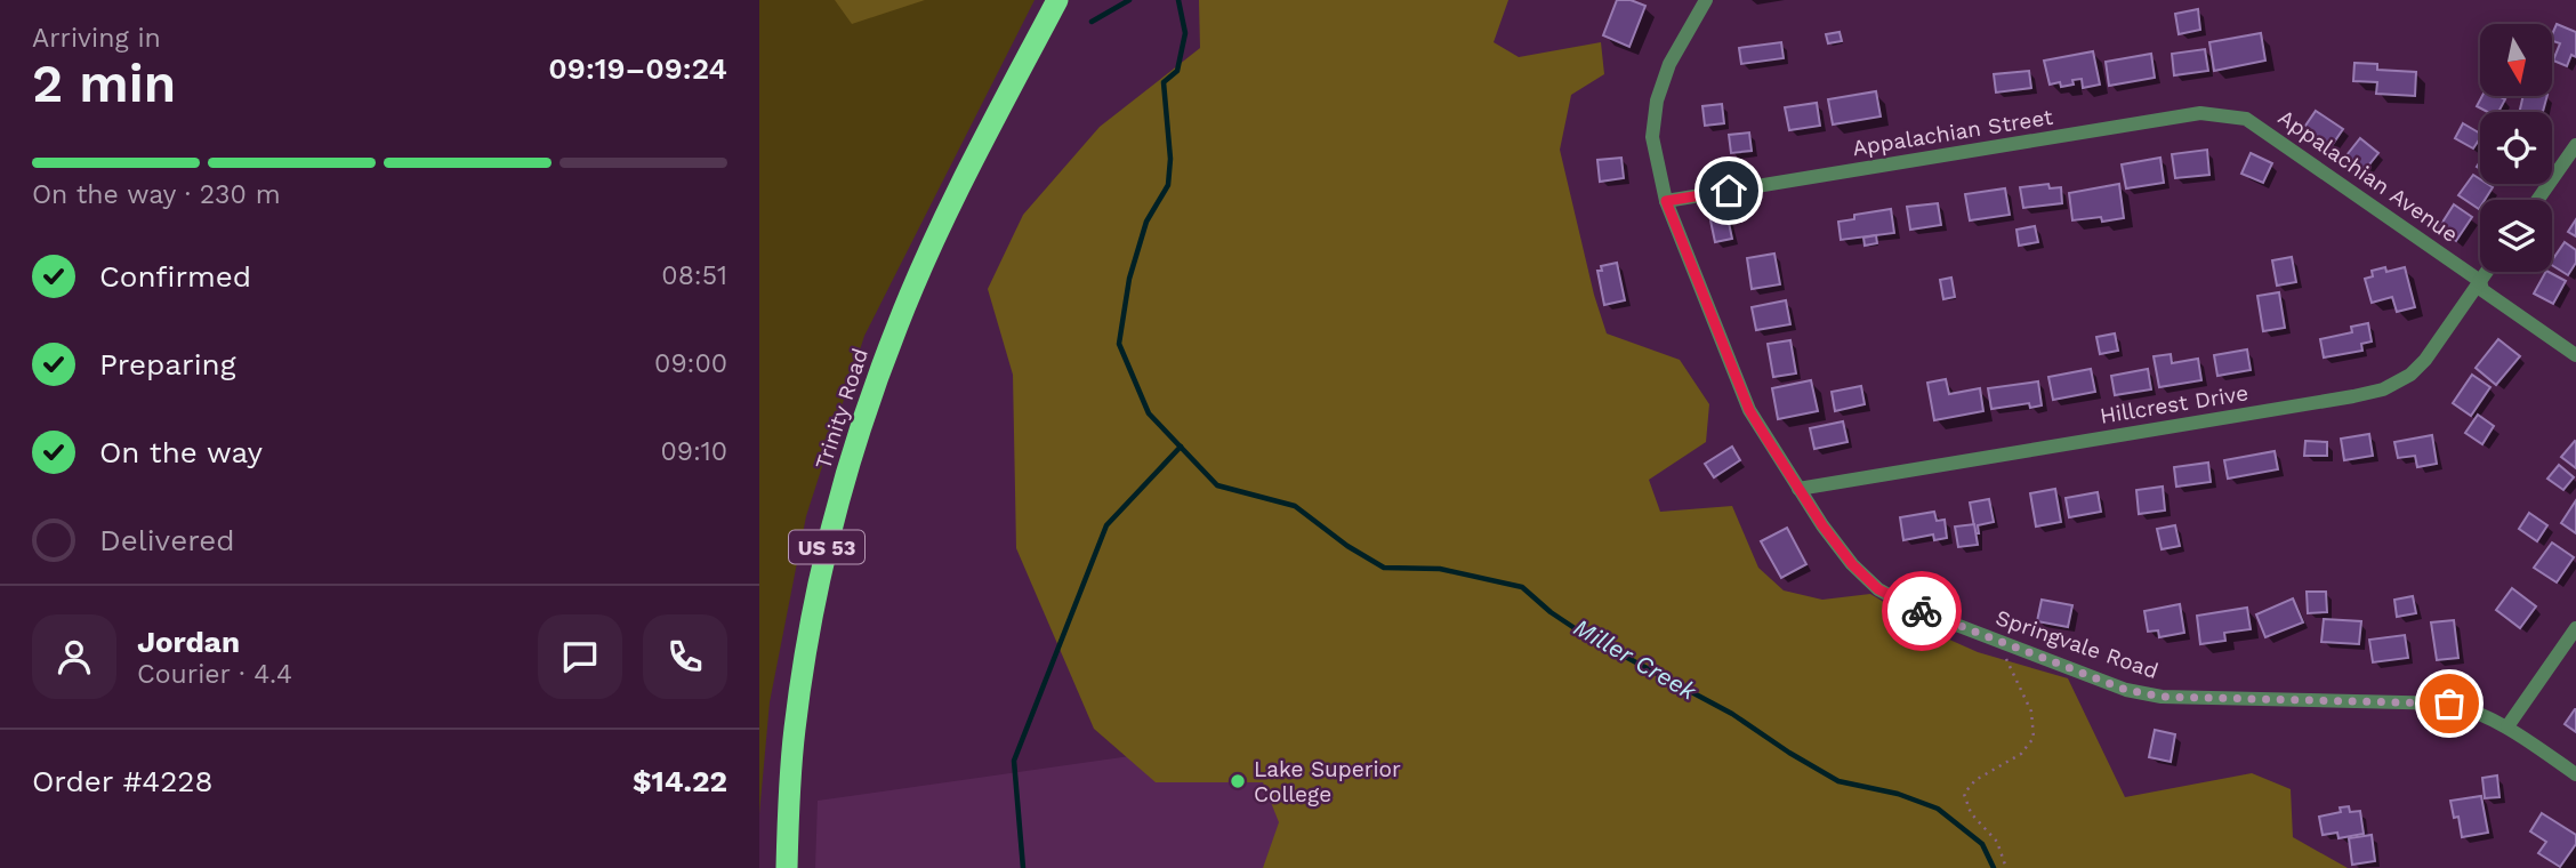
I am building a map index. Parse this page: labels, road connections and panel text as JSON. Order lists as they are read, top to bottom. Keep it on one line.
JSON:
{"streets":{"highway":["Trinity Road","US 53"],"street":["Appalachian Street","Appalachian Avenue","Hillcrest Drive","Springvale Road"]},"crossings":[["Appalachian Street","Appalachian Avenue"],["Appalachian Street","Springvale Road"],["Appalachian Avenue","Hillcrest Drive"],["Hillcrest Drive","Springvale Road"]],"water":["Miller Creek"],"places":["Lake Superior College"],"north":"bottom","page":{"heading":["2 min","Arriving in","09:19–09:24"],"panel":["Jordan","Courier · 4.4","Order #4228","$14.22"],"bar":"On the way · 230 m","list":[["Confirmed","08:51"],["Preparing","09:00"],["On the way","09:10"],"Delivered"]}}
